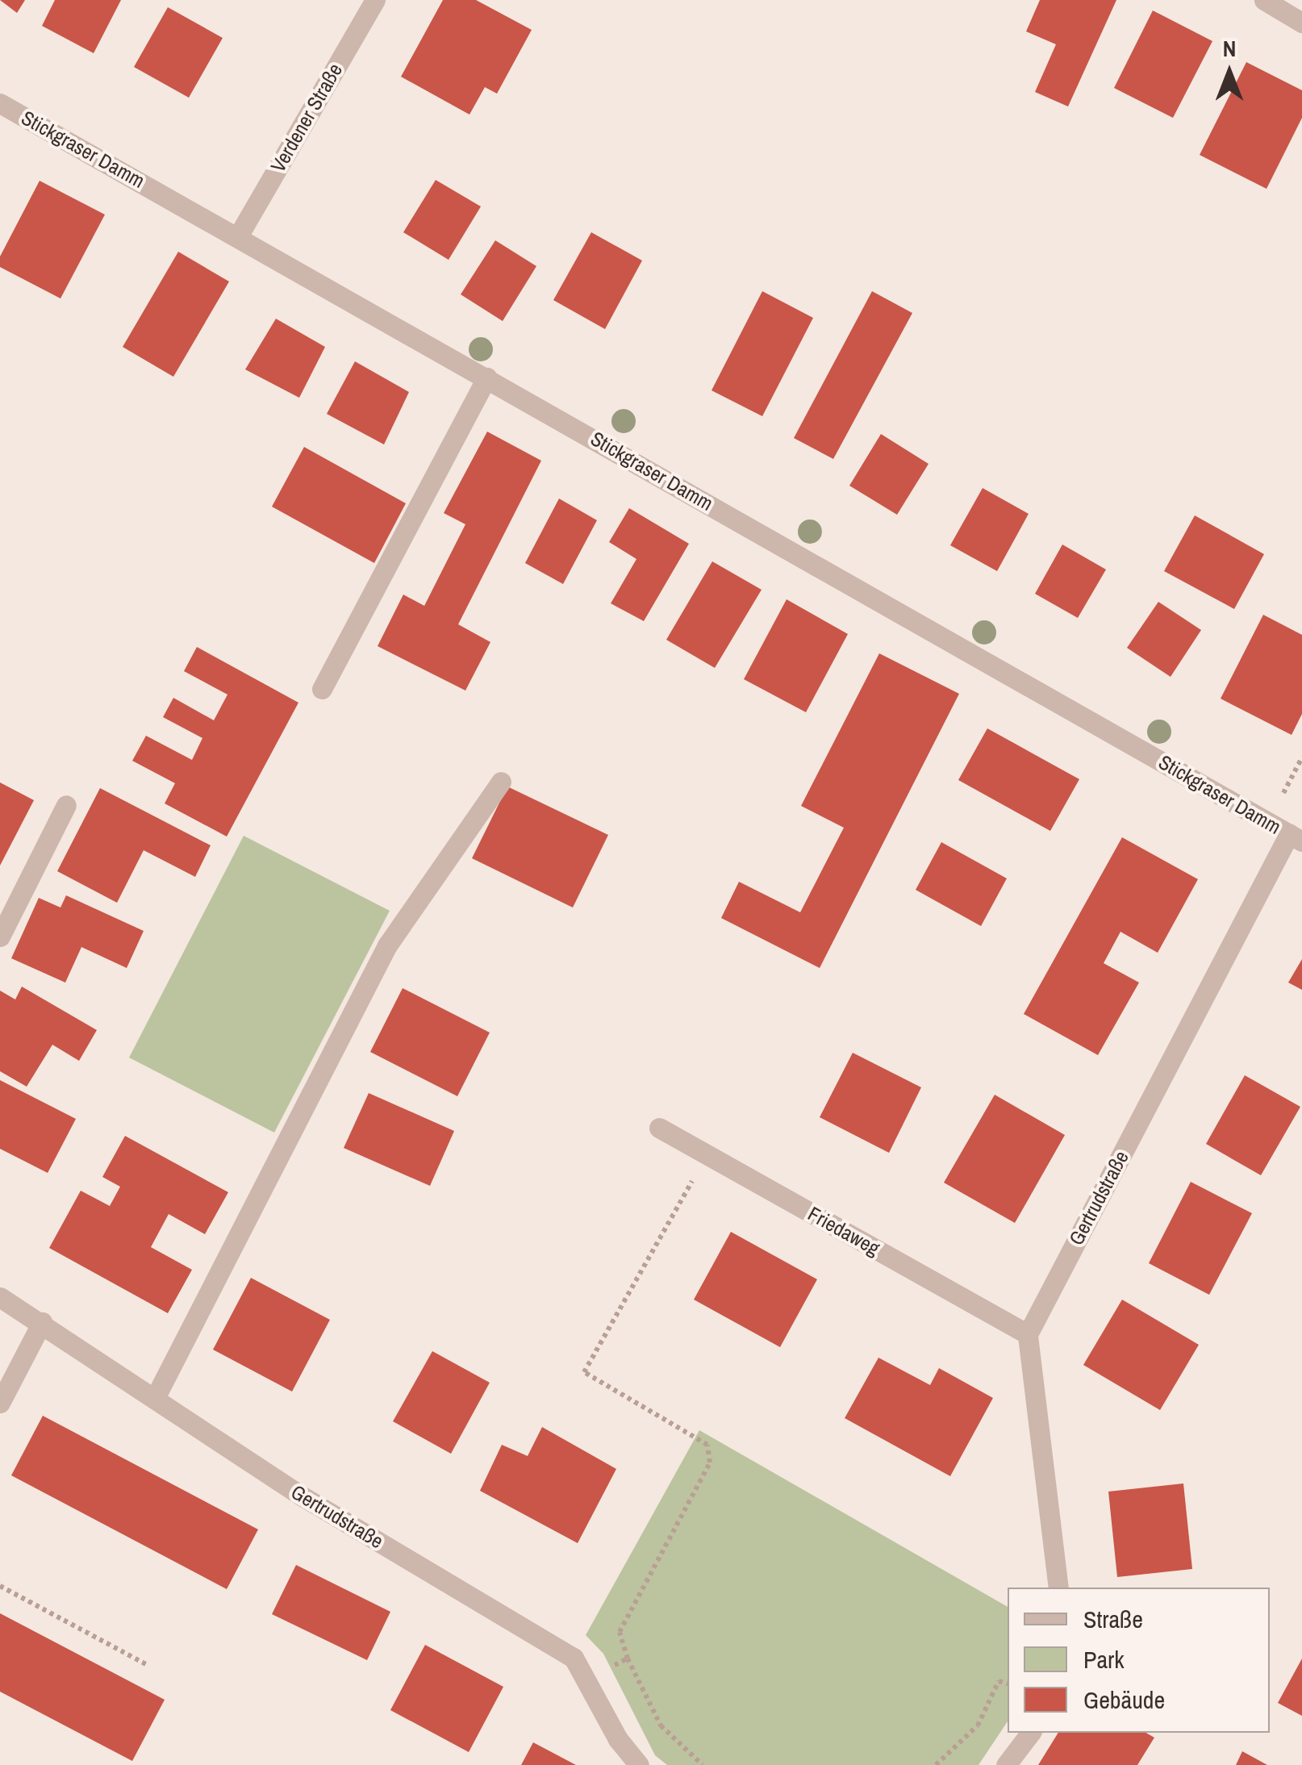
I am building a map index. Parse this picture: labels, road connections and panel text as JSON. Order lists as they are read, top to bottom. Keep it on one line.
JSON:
{"streets":{"street":["Verdener Straße","Stickgraser Damm","Gertrudstraße","Friedaweg"]},"crossings":[["Verdener Straße","Stickgraser Damm"],["Stickgraser Damm","Gertrudstraße"],["Gertrudstraße","Friedaweg"]],"legend":["Straße","Park","Gebäude"],"north":"top"}
